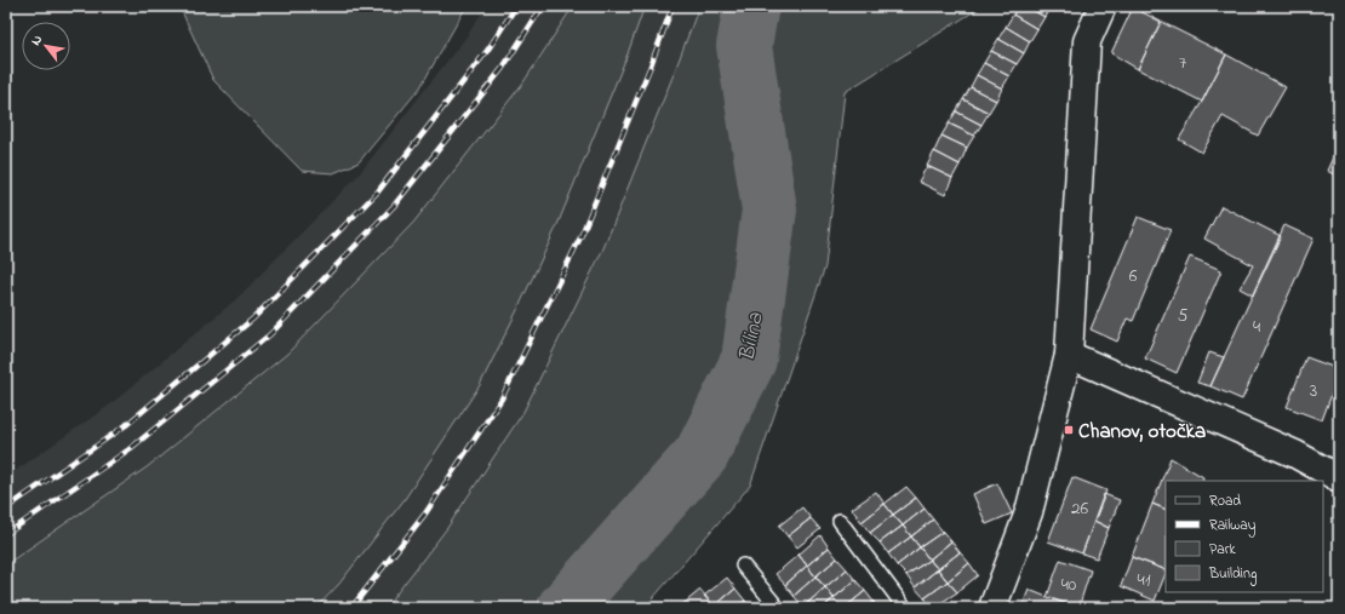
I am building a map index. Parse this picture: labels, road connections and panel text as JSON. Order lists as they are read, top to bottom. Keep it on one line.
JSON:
{"water":["Bílina"],"places":{"transit":["Chanov, otočka"]},"house_numbers":["7","6","5","4","3","26","41","40"],"legend":["Road","Railway","Park","Building"],"north":"top left"}
